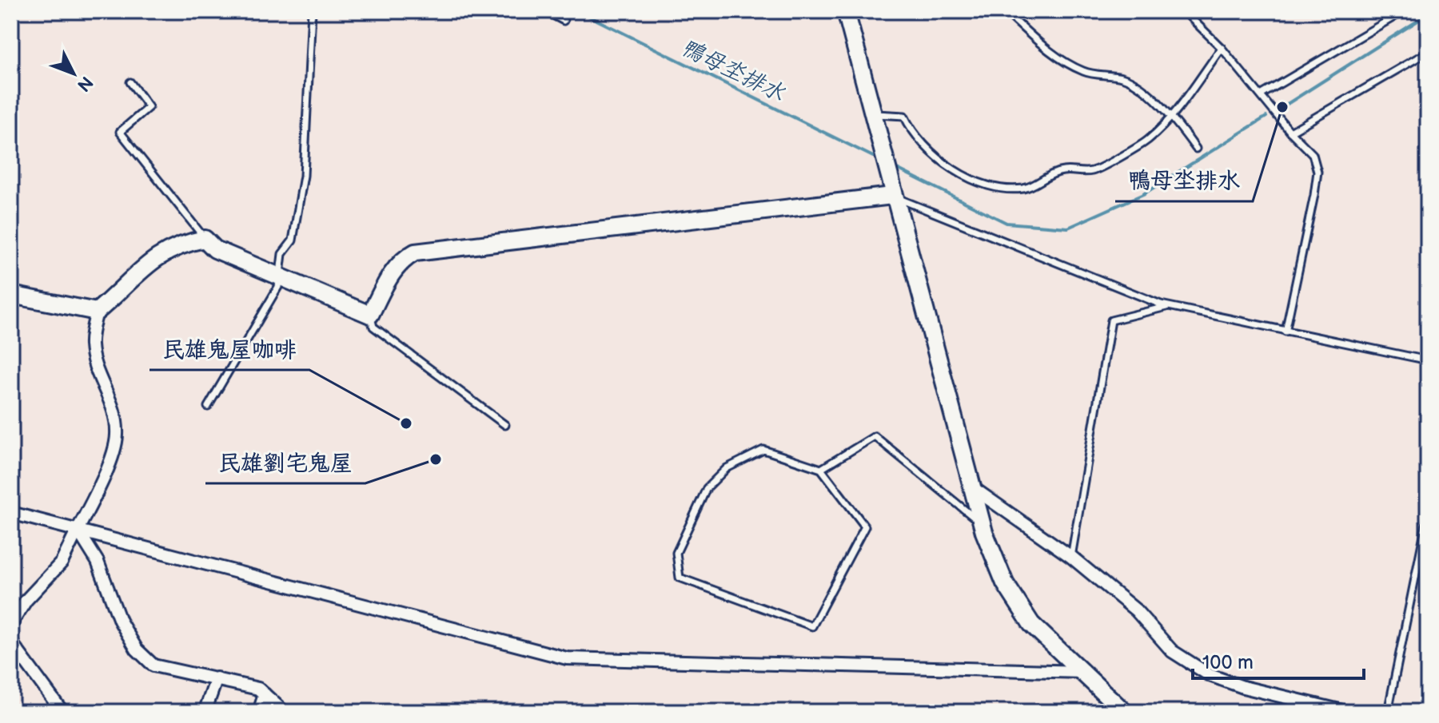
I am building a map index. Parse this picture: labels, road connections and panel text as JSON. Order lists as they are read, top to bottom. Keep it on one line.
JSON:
{"water":["鴨母坔排水"],"places":["鴨母坔排水","民雄鬼屋咖啡","民雄劉宅鬼屋"],"scale_bar":"100 m","north":"bottom right"}
